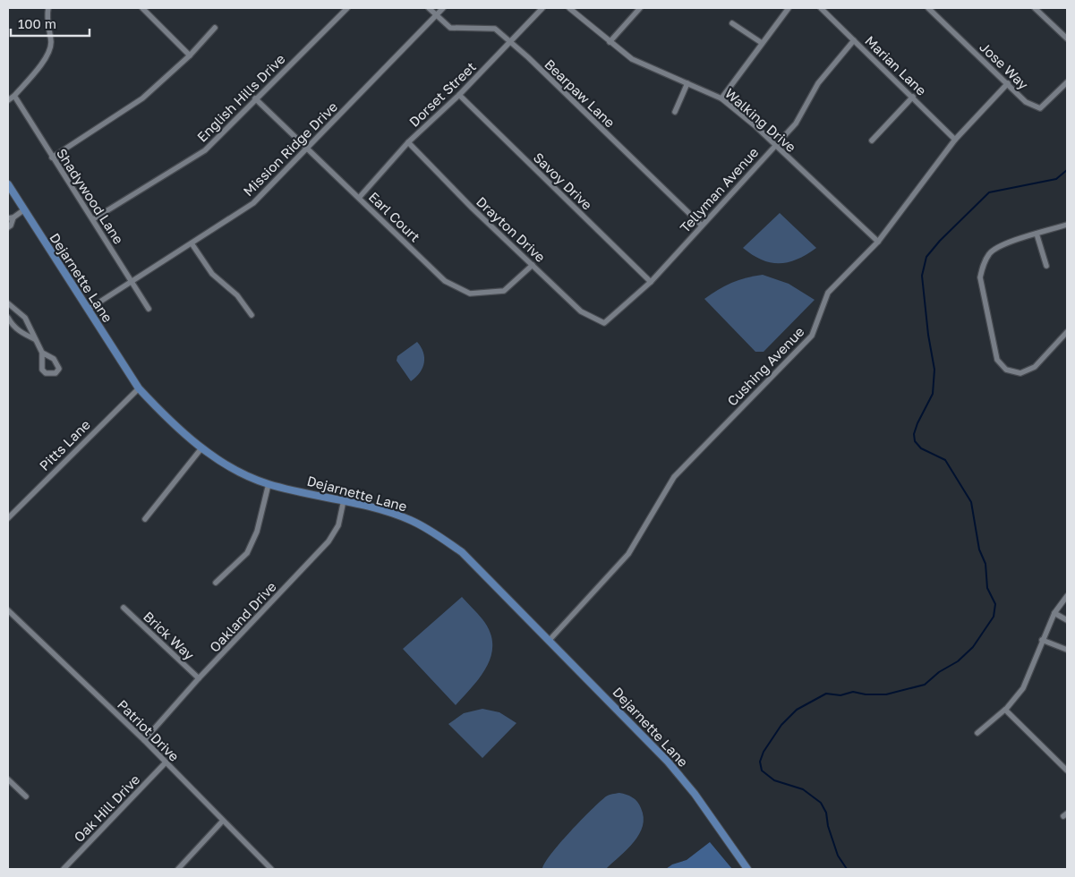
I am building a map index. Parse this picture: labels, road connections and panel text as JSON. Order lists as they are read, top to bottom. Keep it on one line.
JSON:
{"streets":{"main road":["Dejarnette Lane"],"street":["Marian Lane","Jose Way","Bearpaw Lane","Dorset Street","English Hills Drive","Walking Drive","Mission Ridge Drive","Savoy Drive","Tellyman Avenue","Shadywood Lane","Earl Court","Drayton Drive","Cushing Avenue","Pitts Lane","Oakland Drive","Brick Way","Patriot Drive","Oak Hill Drive"]},"crossings":[["Marian Lane","Tellyman Avenue"],["Marian Lane","Cushing Avenue"],["Jose Way","Cushing Avenue"],["Bearpaw Lane","Dorset Street"],["Bearpaw Lane","Mission Ridge Drive"],["Bearpaw Lane","Tellyman Avenue"],["Dorset Street","Savoy Drive"],["Dorset Street","Earl Court"],["Dorset Street","Drayton Drive"],["English Hills Drive","Shadywood Lane"],["English Hills Drive","Earl Court"],["Walking Drive","Tellyman Avenue"],["Walking Drive","Cushing Avenue"],["Mission Ridge Drive","Shadywood Lane"],["Mission Ridge Drive","Earl Court"],["Mission Ridge Drive","Dejarnette Lane"],["Savoy Drive","Tellyman Avenue"],["Tellyman Avenue","Drayton Drive"],["Earl Court","Drayton Drive"],["Dejarnette Lane","Cushing Avenue"],["Dejarnette Lane","Pitts Lane"],["Dejarnette Lane","Oakland Drive"],["Oakland Drive","Brick Way"],["Oakland Drive","Patriot Drive"],["Patriot Drive","Oak Hill Drive"]],"scale_bar":"100 m"}
